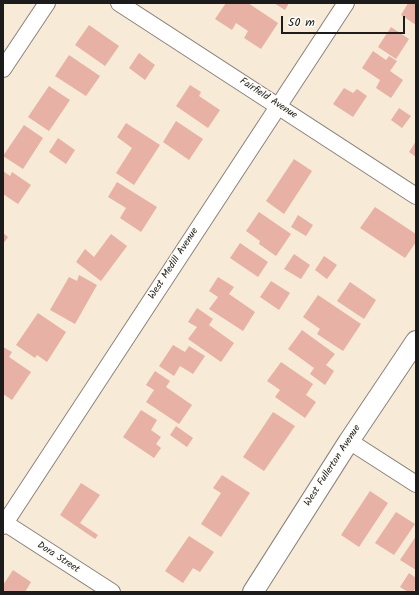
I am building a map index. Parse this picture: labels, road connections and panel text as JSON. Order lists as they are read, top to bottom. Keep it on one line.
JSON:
{"streets":{"street":["Fairfield Avenue","West Medill Avenue","West Fullerton Avenue","Dora Street"]},"crossings":[["Fairfield Avenue","West Medill Avenue"],["West Medill Avenue","Dora Street"]],"scale_bar":"50 m"}
